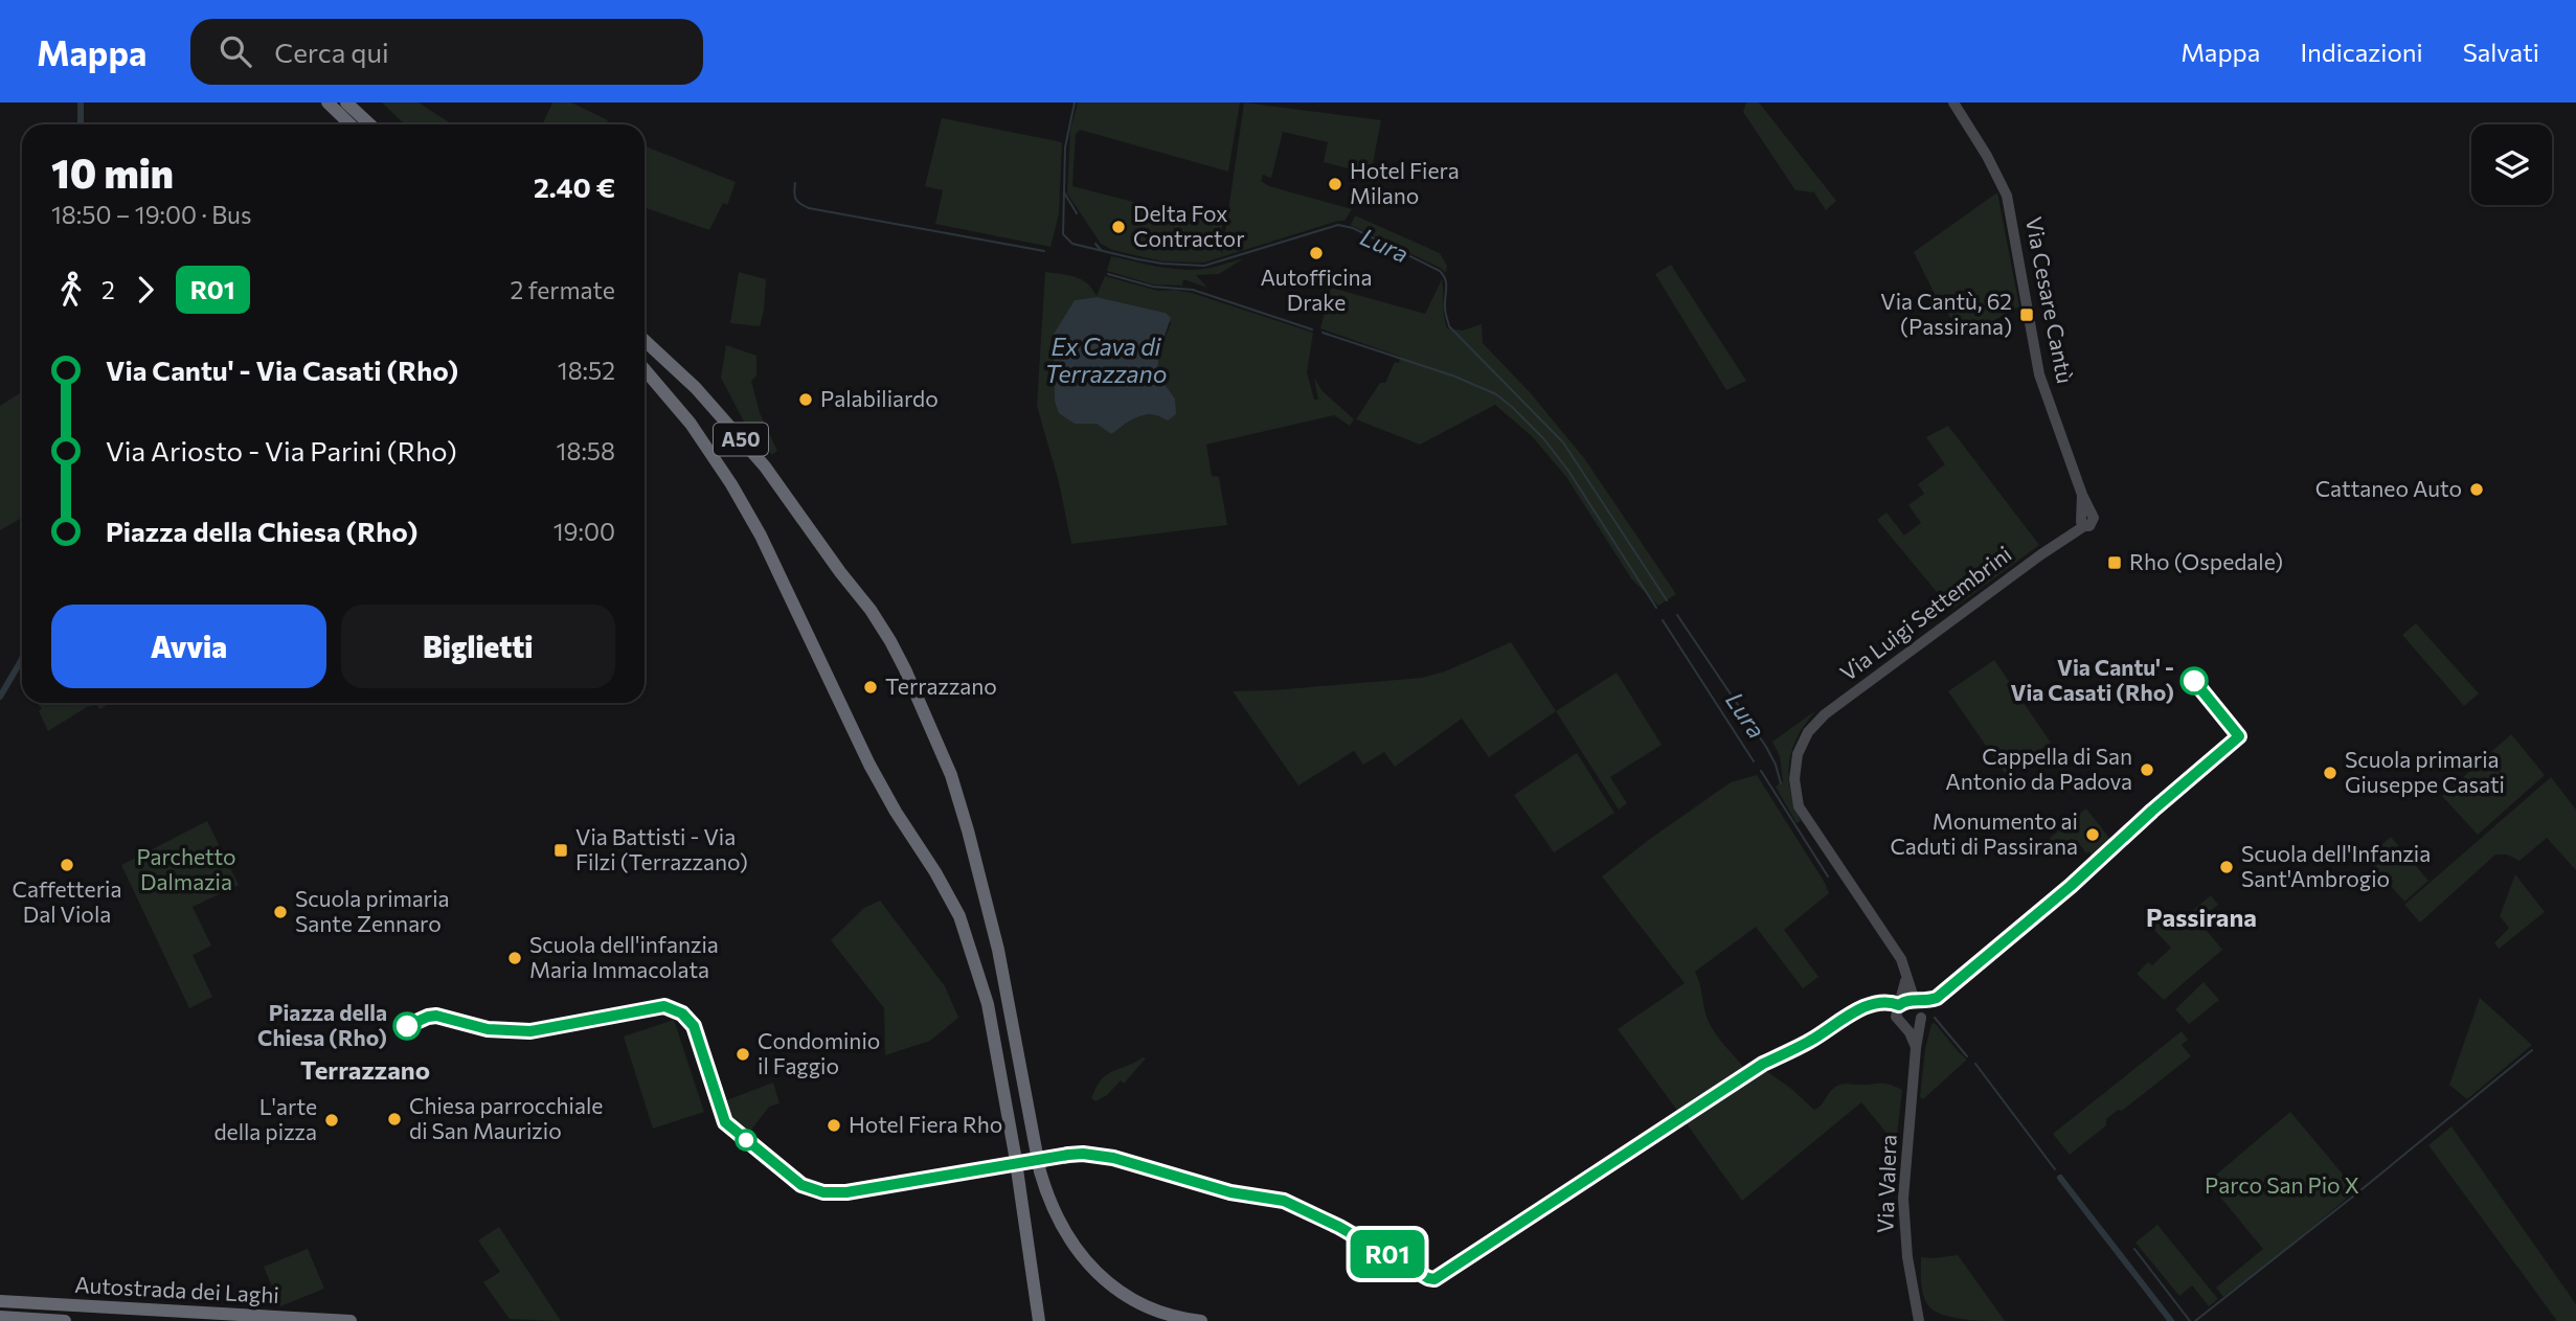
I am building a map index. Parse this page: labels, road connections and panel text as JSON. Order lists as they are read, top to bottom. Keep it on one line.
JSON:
{"streets":{"highway":["A50","Autostrada dei Laghi"],"street":["Via Cesare Cantù","Via Luigi Settembrini","Via Valera"]},"crossings":[["Via Cesare Cantù","Via Luigi Settembrini"],["Via Luigi Settembrini","Via Valera"]],"districts":["Passirana","Terrazzano"],"water":["Lura","Ex Cava di Terrazzano"],"parks":["Parchetto Dalmazia","Parco San Pio X"],"places":{"other":["Hotel Fiera Milano","Delta Fox Contractor","Autofficina Drake","Palabiliardo","Cattaneo Auto","Via Cantu' - Via Casati (Rho)","Terrazzano","Cappella di San Antonio da Padova","Scuola primaria Giuseppe Casati","Monumento ai Caduti di Passirana","Caffetteria Dal Viola","Scuola dell'Infanzia Sant'Ambrogio","Scuola primaria Sante Zennaro","Scuola dell'infanzia Maria Immacolata","Piazza della Chiesa (Rho)","Condominio il Faggio","Chiesa parrocchiale di San Maurizio","L'arte della pizza","Hotel Fiera Rho"],"transit":["Via Cantù, 62 (Passirana)","Rho (Ospedale)","Via Battisti - Via Filzi (Terrazzano)"]},"lines":["bus line R01"],"page":{"header":"Mappa","search":"Cerca qui","nav":["Mappa","Indicazioni","Salvati"],"on_map":"R01","heading":["10 min","18:50 – 19:00 · Bus","2.40 €"],"legs":["2","R01","2 fermate"],"list":[{"name":"Via Cantu' - Via Casati (Rho)","value":"18:52"},{"name":"Via Ariosto - Via Parini (Rho)","value":"18:58"},{"name":"Piazza della Chiesa (Rho)","value":"19:00"}],"buttons":["Avvia","Biglietti"]}}
